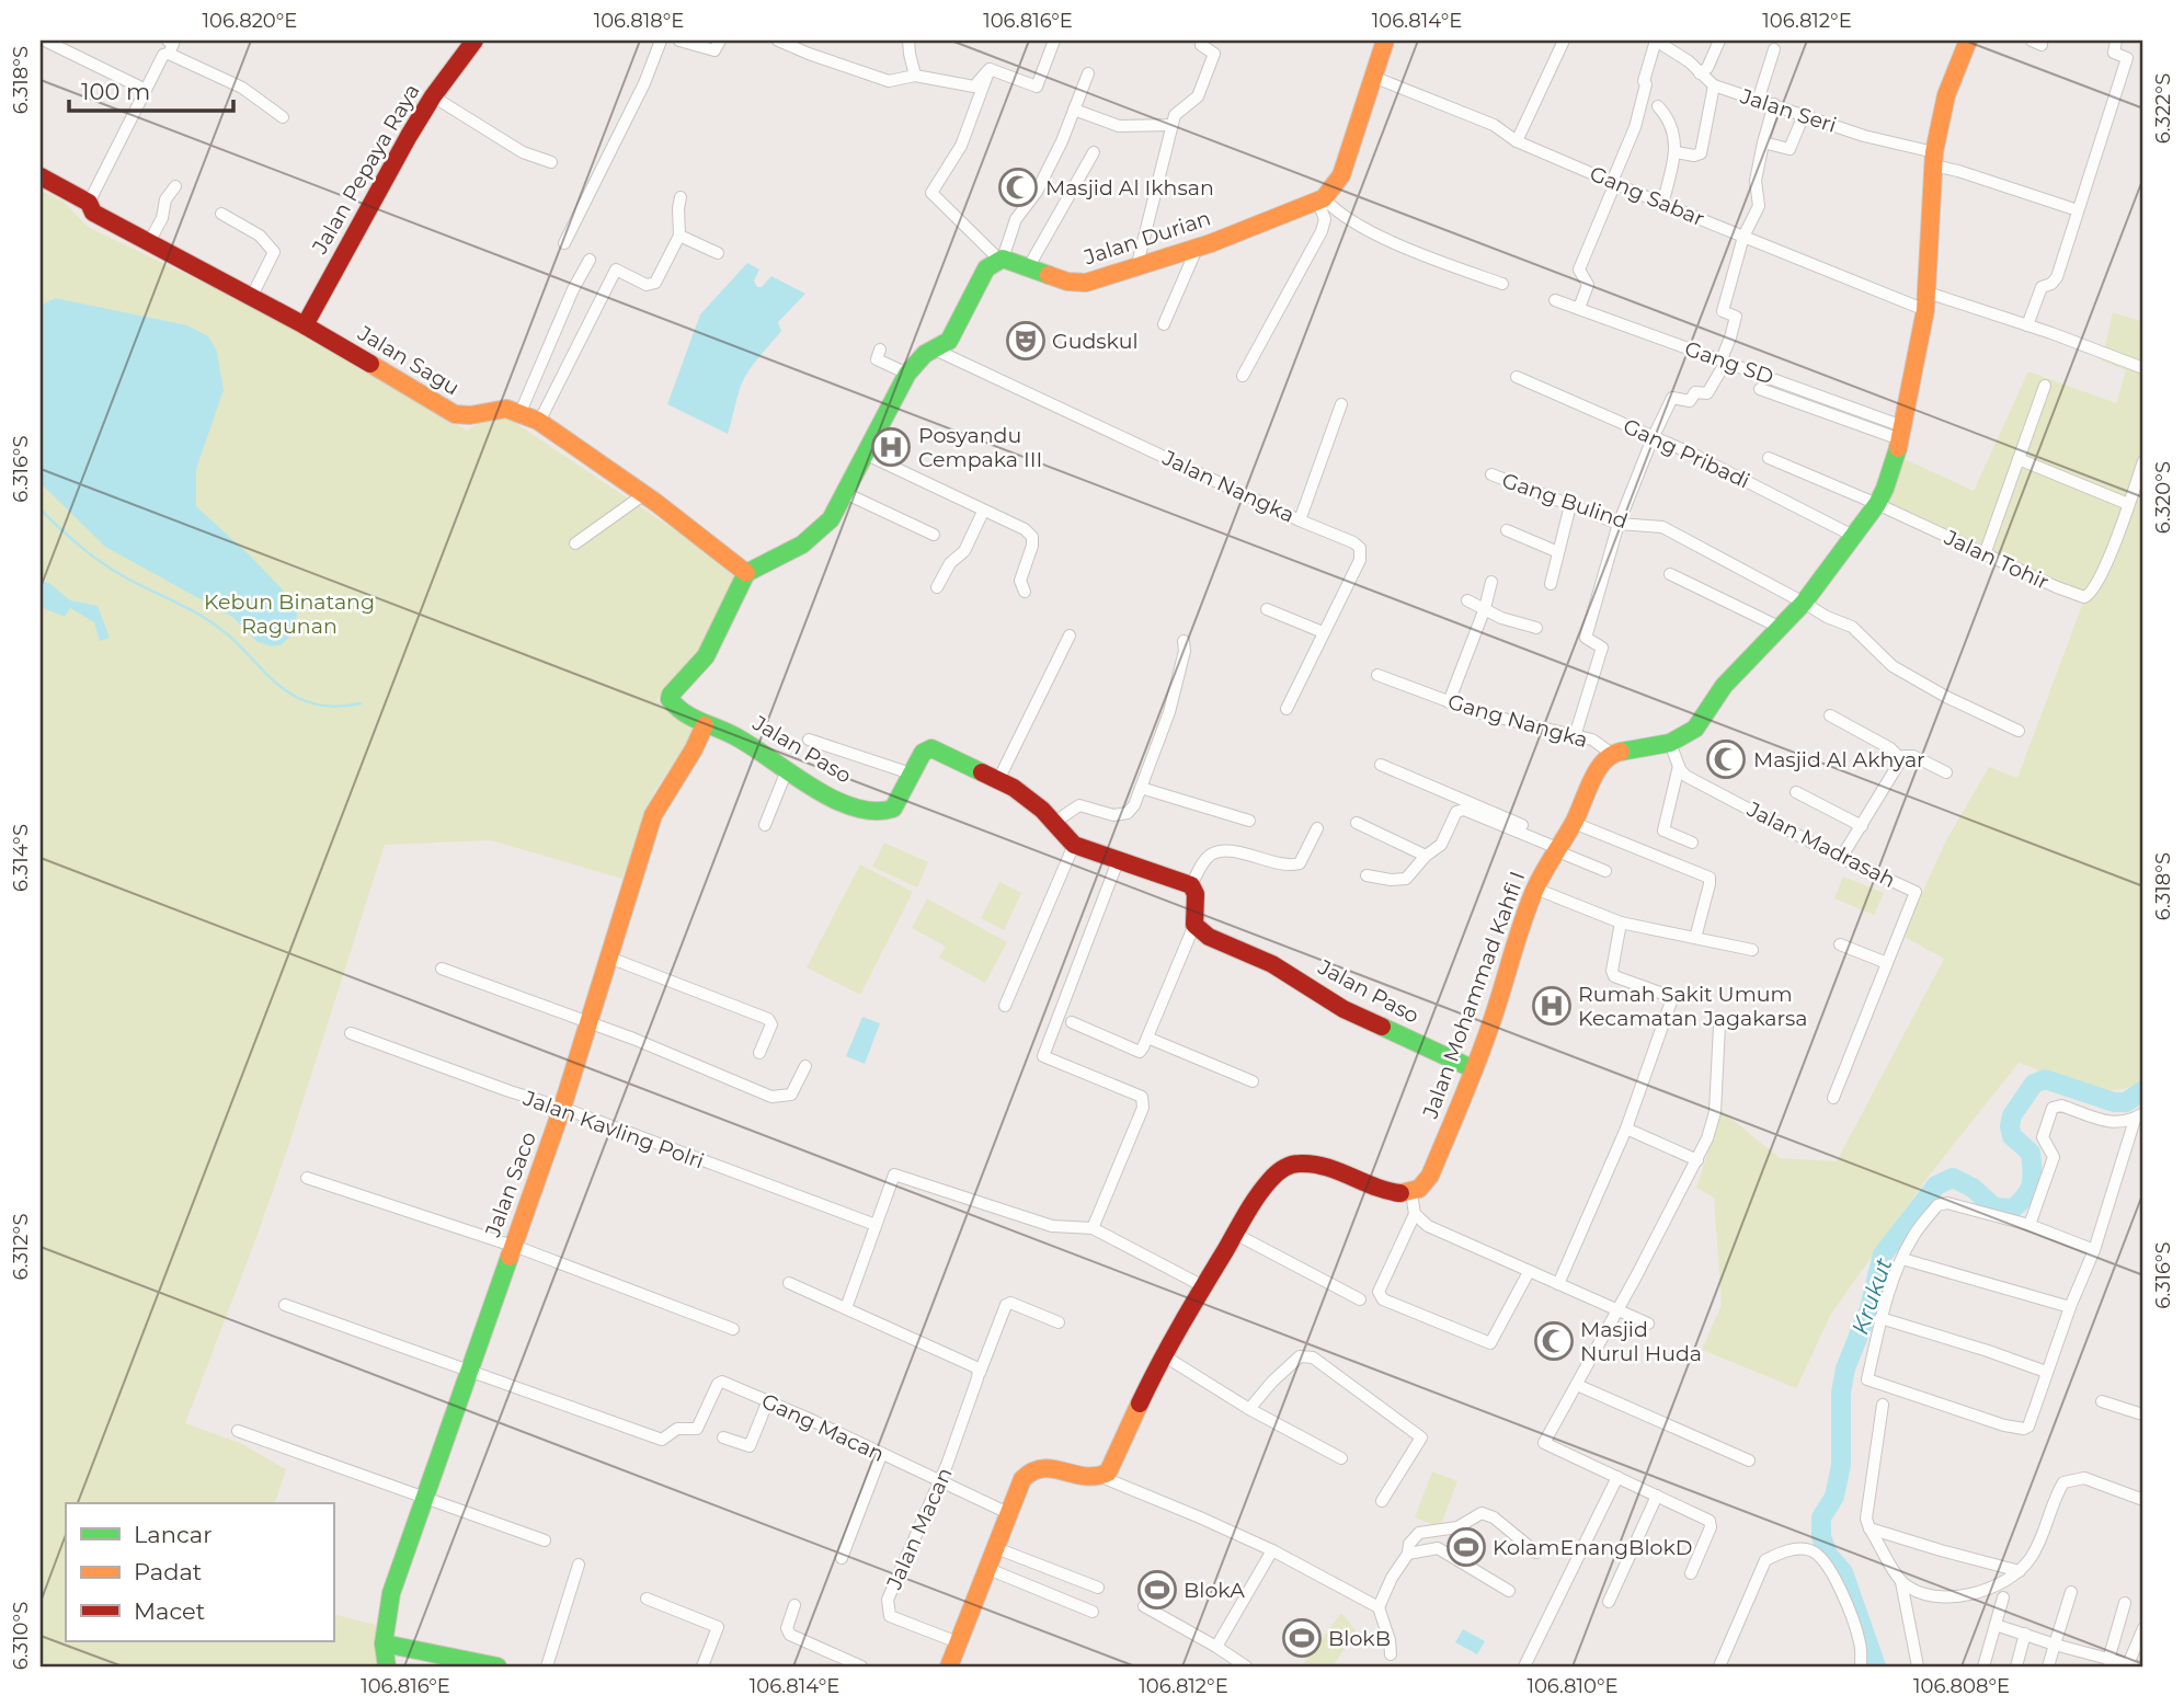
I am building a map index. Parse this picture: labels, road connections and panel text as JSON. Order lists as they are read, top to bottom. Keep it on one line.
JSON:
{"streets":{"main road":["Jalan Pepaya Raya","Jalan Durian","Jalan Sagu","Jalan Paso","Jalan Mohammad Kahfi I","Jalan Saco"],"street":["Jalan Seri","Gang Sabar","Gang SD","Gang Pribadi","Jalan Nangka","Gang Bulind","Jalan Tohir","Gang Nangka","Jalan Madrasah","Jalan Kavling Polri","Gang Macan","Jalan Macan"]},"crossings":[["Jalan Pepaya Raya","Jalan Sagu"],["Jalan Sagu","Jalan Paso"],["Gang Nangka","Jalan Mohammad Kahfi I"],["Jalan Paso","Jalan Mohammad Kahfi I"],["Jalan Paso","Jalan Saco"],["Jalan Kavling Polri","Jalan Saco"],["Jalan Saco","Gang Macan"],["Gang Macan","Jalan Macan"]],"water":["Krukut"],"parks":["Kebun Binatang Ragunan"],"places":{"mosque":["Masjid Al Ikhsan","Masjid Al Akhyar","Masjid Nurul Huda"],"theatre":["Gudskul"],"hospital":["Posyandu Cempaka III","Rumah Sakit Umum Kecamatan Jagakarsa"],"sports":["KolamEnangBlokD","BlokA","BlokB"]},"legend":["Lancar","Padat","Macet"],"scale_bar":"100 m","coordinates":["106.820°E","106.818°E","106.816°E","106.814°E","106.812°E","6.318°S","6.322°S","6.316°S","6.320°S","6.314°S","6.312°S","6.310°S","106.810°E","106.808°E"]}
